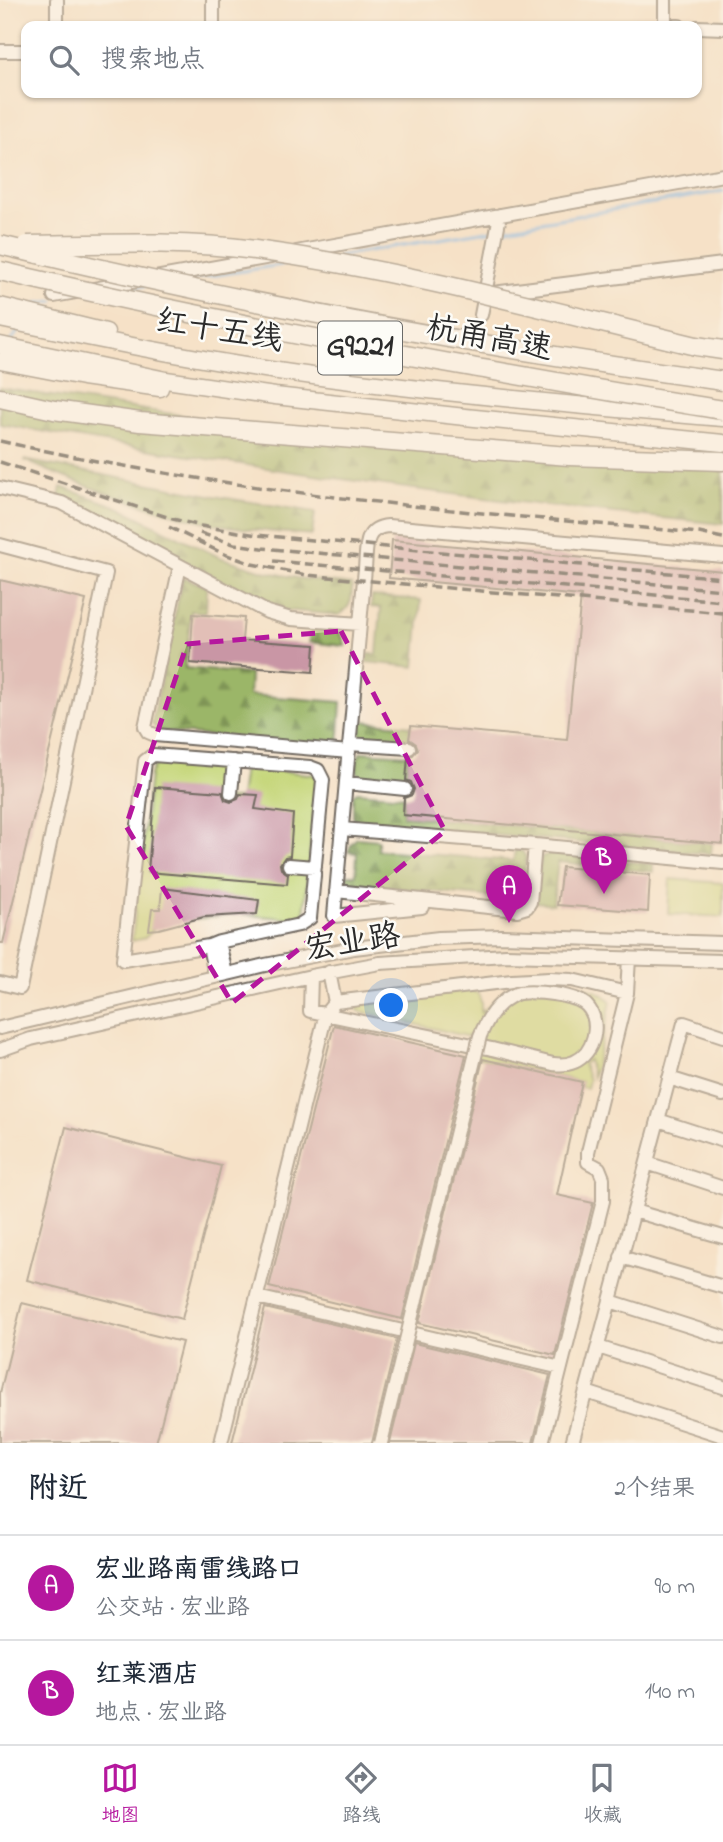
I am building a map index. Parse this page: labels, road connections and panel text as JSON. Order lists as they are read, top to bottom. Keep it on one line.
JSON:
{"streets":{"highway":["杭甬高速","G9221"],"main road":["红十五线"],"street":["宏业路"]},"page":{"search":"搜索地点","pins":["B","A"],"heading":["附近","2个结果"],"list":[{"mark":"A","name":"宏业路南雷线路口","note":"公交站 · 宏业路","value":"90 m"},{"mark":"B","name":"红莱酒店","note":"地点 · 宏业路","value":"140 m"}],"nav":["地图","路线","收藏"]}}
